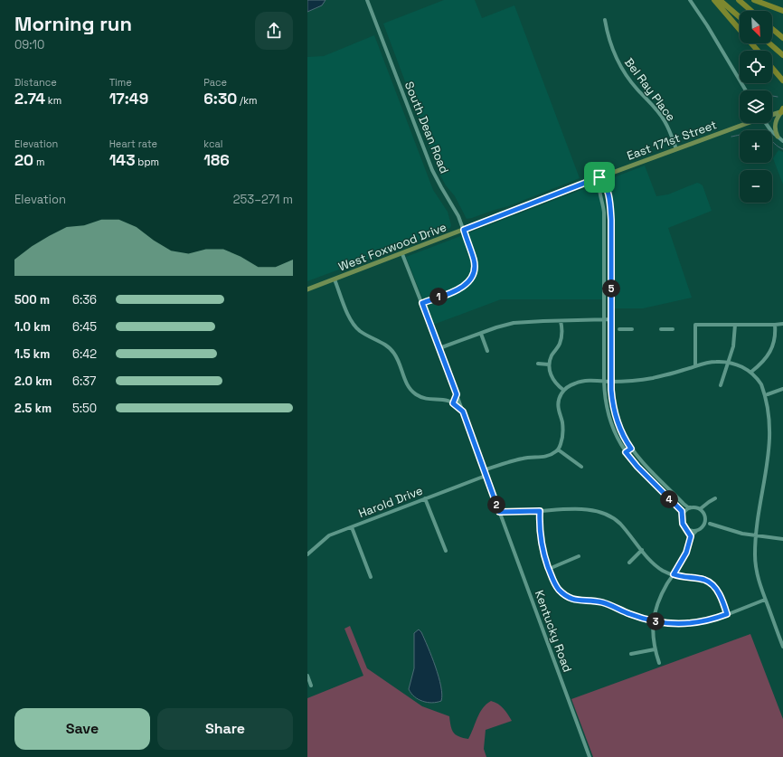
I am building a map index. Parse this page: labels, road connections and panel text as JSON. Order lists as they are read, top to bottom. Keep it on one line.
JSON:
{"streets":{"main road":["East 171st Street","West Foxwood Drive"],"street":["Bel Ray Place","South Dean Road","Harold Drive","Kentucky Road"]},"crossings":[["Bel Ray Place","East 171st Street"],["South Dean Road","West Foxwood Drive"],["South Dean Road","Kentucky Road"],["East 171st Street","West Foxwood Drive"],["West Foxwood Drive","Kentucky Road"],["Harold Drive","Kentucky Road"]],"north":"bottom right","page":{"heading":["Morning run","09:10"],"map_buttons":["+","−"],"stats":[["Distance","2.74 km"],["Time","17:49"],["Pace","6:30 /km"],["Elevation","20 m"],["Heart rate","143 bpm"],["kcal","186"]],"chart":["Elevation","253–271 m"],"pins":["5","1","4","2","3"],"list":[{"name":"500 m","note":"6:36"},{"name":"1.0 km","note":"6:45"},{"name":"1.5 km","note":"6:42"},{"name":"2.0 km","note":"6:37"},{"name":"2.5 km","note":"5:50"}],"buttons":["Save","Share"]}}
